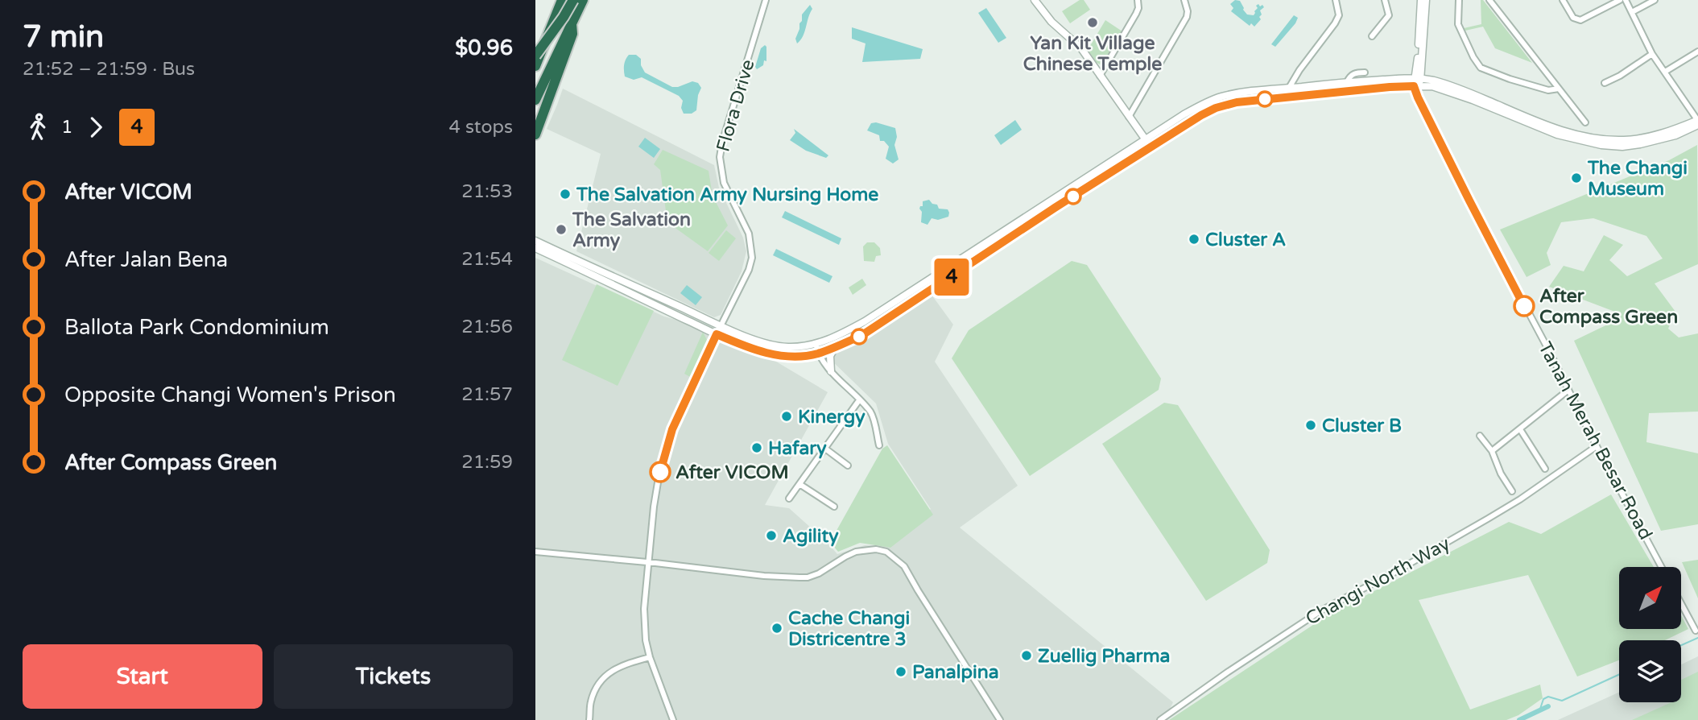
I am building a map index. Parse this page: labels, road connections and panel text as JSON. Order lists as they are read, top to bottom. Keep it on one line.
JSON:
{"streets":{"street":["Flora Drive","Tanah Merah Besar Road","Changi North Way"]},"crossings":[["Tanah Merah Besar Road","Changi North Way"]],"places":["Yan Kit Village Chinese Temple","The Changi Museum","The Salvation Army Nursing Home","The Salvation Army","Cluster A","After Compass Green","Kinergy","Cluster B","Hafary","After VICOM","Agility","Cache Changi Districentre 3","Zuellig Pharma","Panalpina"],"lines":["bus line 4"],"north":"top right","page":{"heading":["7 min","21:52 – 21:59 · Bus","$0.96"],"on_map":"4","legs":["1","4","4 stops"],"list":[{"name":"After VICOM","value":"21:53"},{"name":"After Jalan Bena","value":"21:54"},{"name":"Ballota Park Condominium","value":"21:56"},{"name":"Opposite Changi Women's Prison","value":"21:57"},{"name":"After Compass Green","value":"21:59"}],"buttons":["Start","Tickets"]}}
